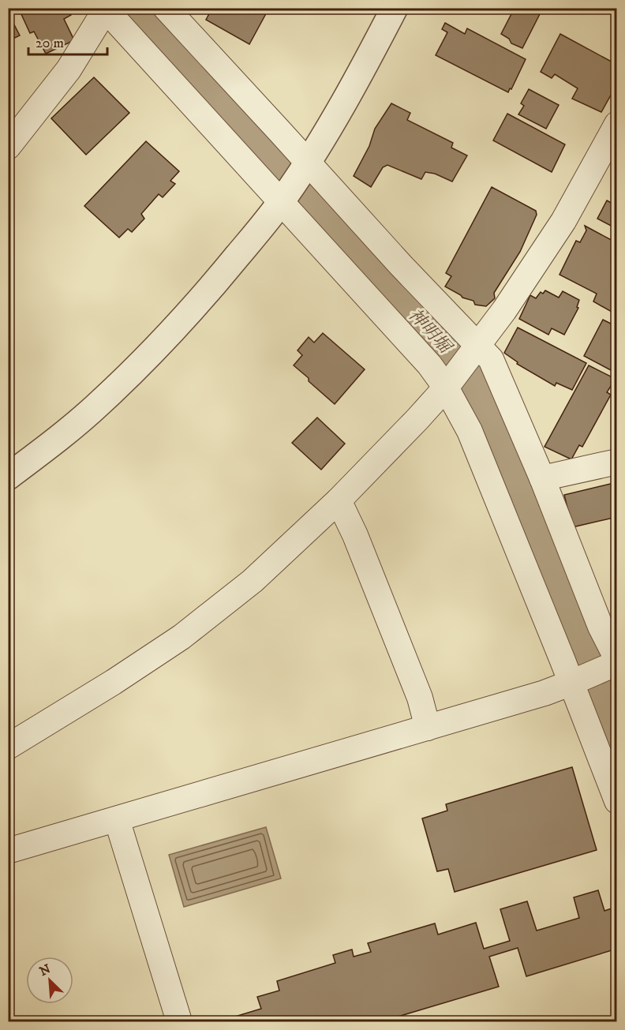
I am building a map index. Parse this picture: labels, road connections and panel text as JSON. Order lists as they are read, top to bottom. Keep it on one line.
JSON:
{"water":["神明堀"],"scale_bar":"20 m","north":"top left"}
